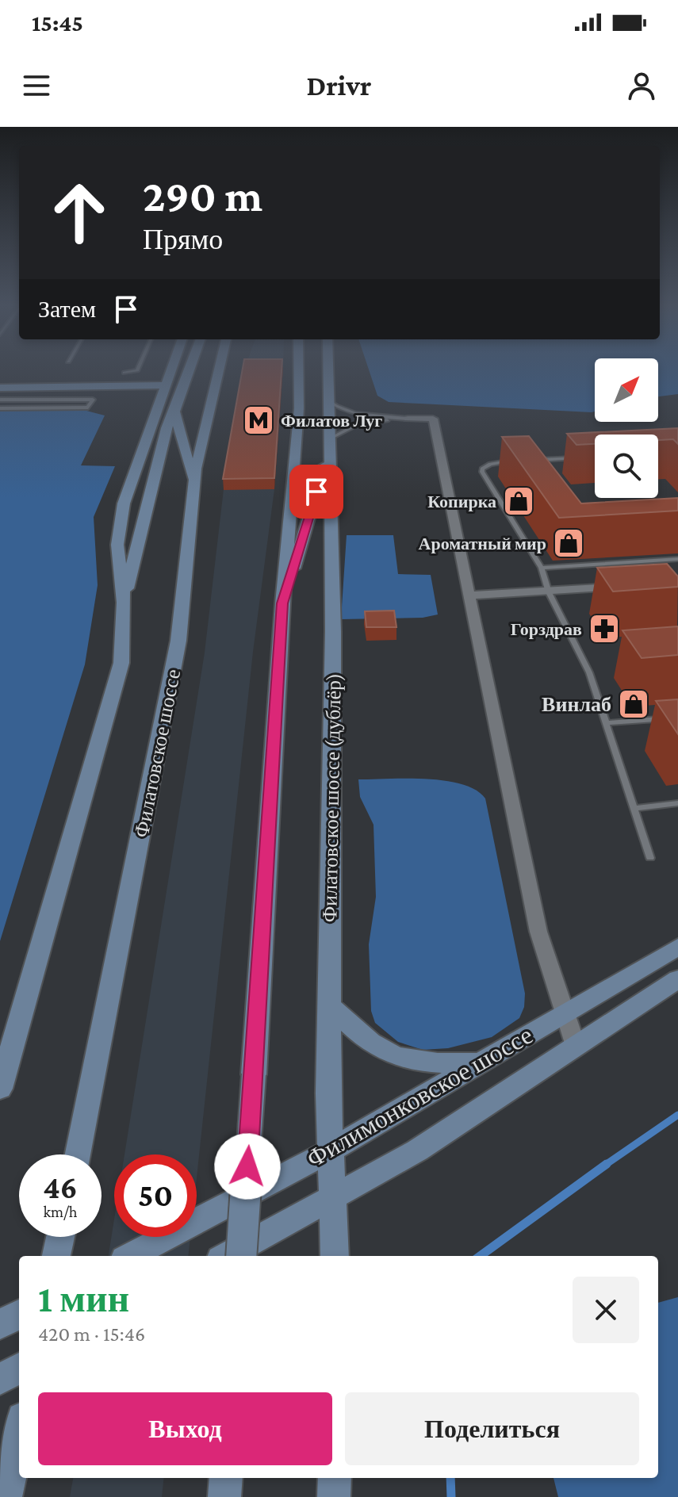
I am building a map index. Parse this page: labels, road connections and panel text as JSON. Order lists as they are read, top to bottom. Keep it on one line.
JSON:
{"streets":{"street":["Филатовское шоссе","Филатовское шоссе (дублёр)","Филимонковское шоссе"]},"crossings":[["Филатовское шоссе (дублёр)","Филимонковское шоссе"]],"places":{"metro station":["Филатов Луг"],"shop":["Копирка","Ароматный мир","Винлаб"],"pharmacy":["Горздрав"]},"north":"top right","page":{"status":"15:45","header":"Drivr","turn":["290 m","Прямо"],"then":"Затем","speed":"46 km/h","limit":"50","heading":["1 мин","420 m · 15:46"],"buttons":["Выход","Поделиться"]}}
